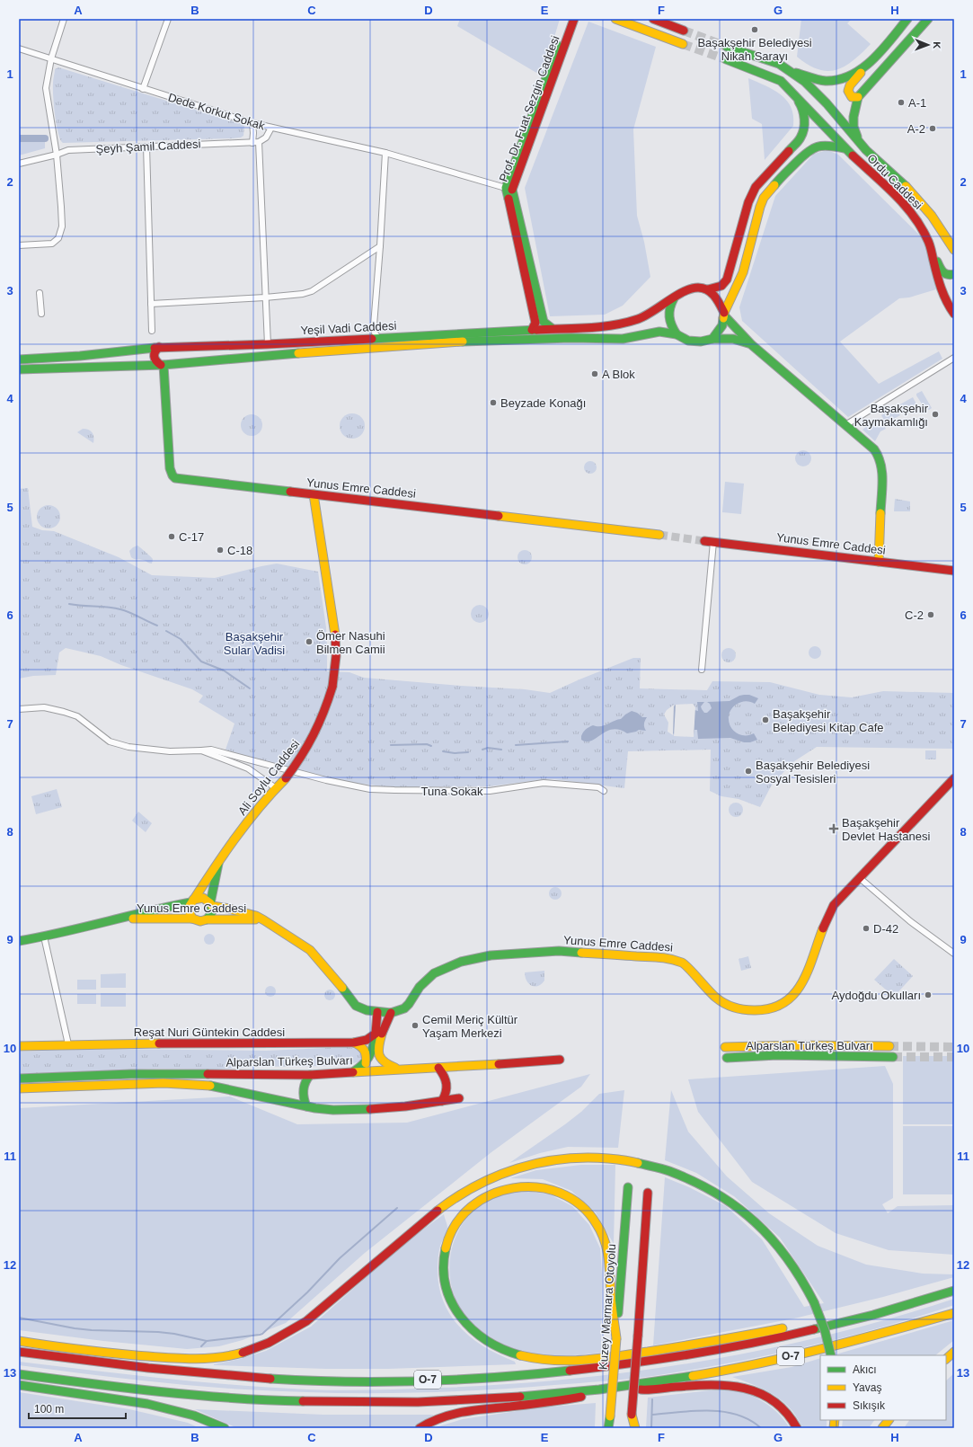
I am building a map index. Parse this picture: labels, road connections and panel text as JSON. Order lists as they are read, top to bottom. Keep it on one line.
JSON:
{"streets":{"main road":["Prof. Dr. Fuat Sezgin Caddesi","Ordu Caddesi","Yeşil Vadi Caddesi","Yunus Emre Caddesi","Ali Soylu Caddesi","Reşat Nuri Güntekin Caddesi","Alparslan Türkeş Bulvarı","Kuzey Marmara Otoyolu","O-7"],"street":["Dede Korkut Sokak","Şeyh Şamil Caddesi","Tuna Sokak"]},"crossings":[["Prof. Dr. Fuat Sezgin Caddesi","Dede Korkut Sokak"],["Prof. Dr. Fuat Sezgin Caddesi","Yeşil Vadi Caddesi"],["Yeşil Vadi Caddesi","Yunus Emre Caddesi"],["Yunus Emre Caddesi","Ali Soylu Caddesi"]],"parks":["Başakşehir Sular Vadisi"],"places":{"other":["Başakşehir Belediyesi Nikah Sarayı","A-1","A-2","A Blok","Beyzade Konağı","Başakşehir Kaymakamlığı","C-17","C-18","C-2","Ömer Nasuhi Bilmen Camii","Başakşehir Belediyesi Kitap Cafe","Başakşehir Belediyesi Sosyal Tesisleri","D-42","Aydoğdu Okulları","Cemil Meriç Kültür Yaşam Merkezi"],"health":["Başakşehir Devlet Hastanesi"]},"legend":["Akıcı","Yavaş","Sıkışık"],"scale_bar":"100 m","north":"right","grid":{"columns":["A","B","C","D","E","F","G","H"],"rows":["1","2","3","4","5","6","7","8","9","10","11","12","13"]}}
